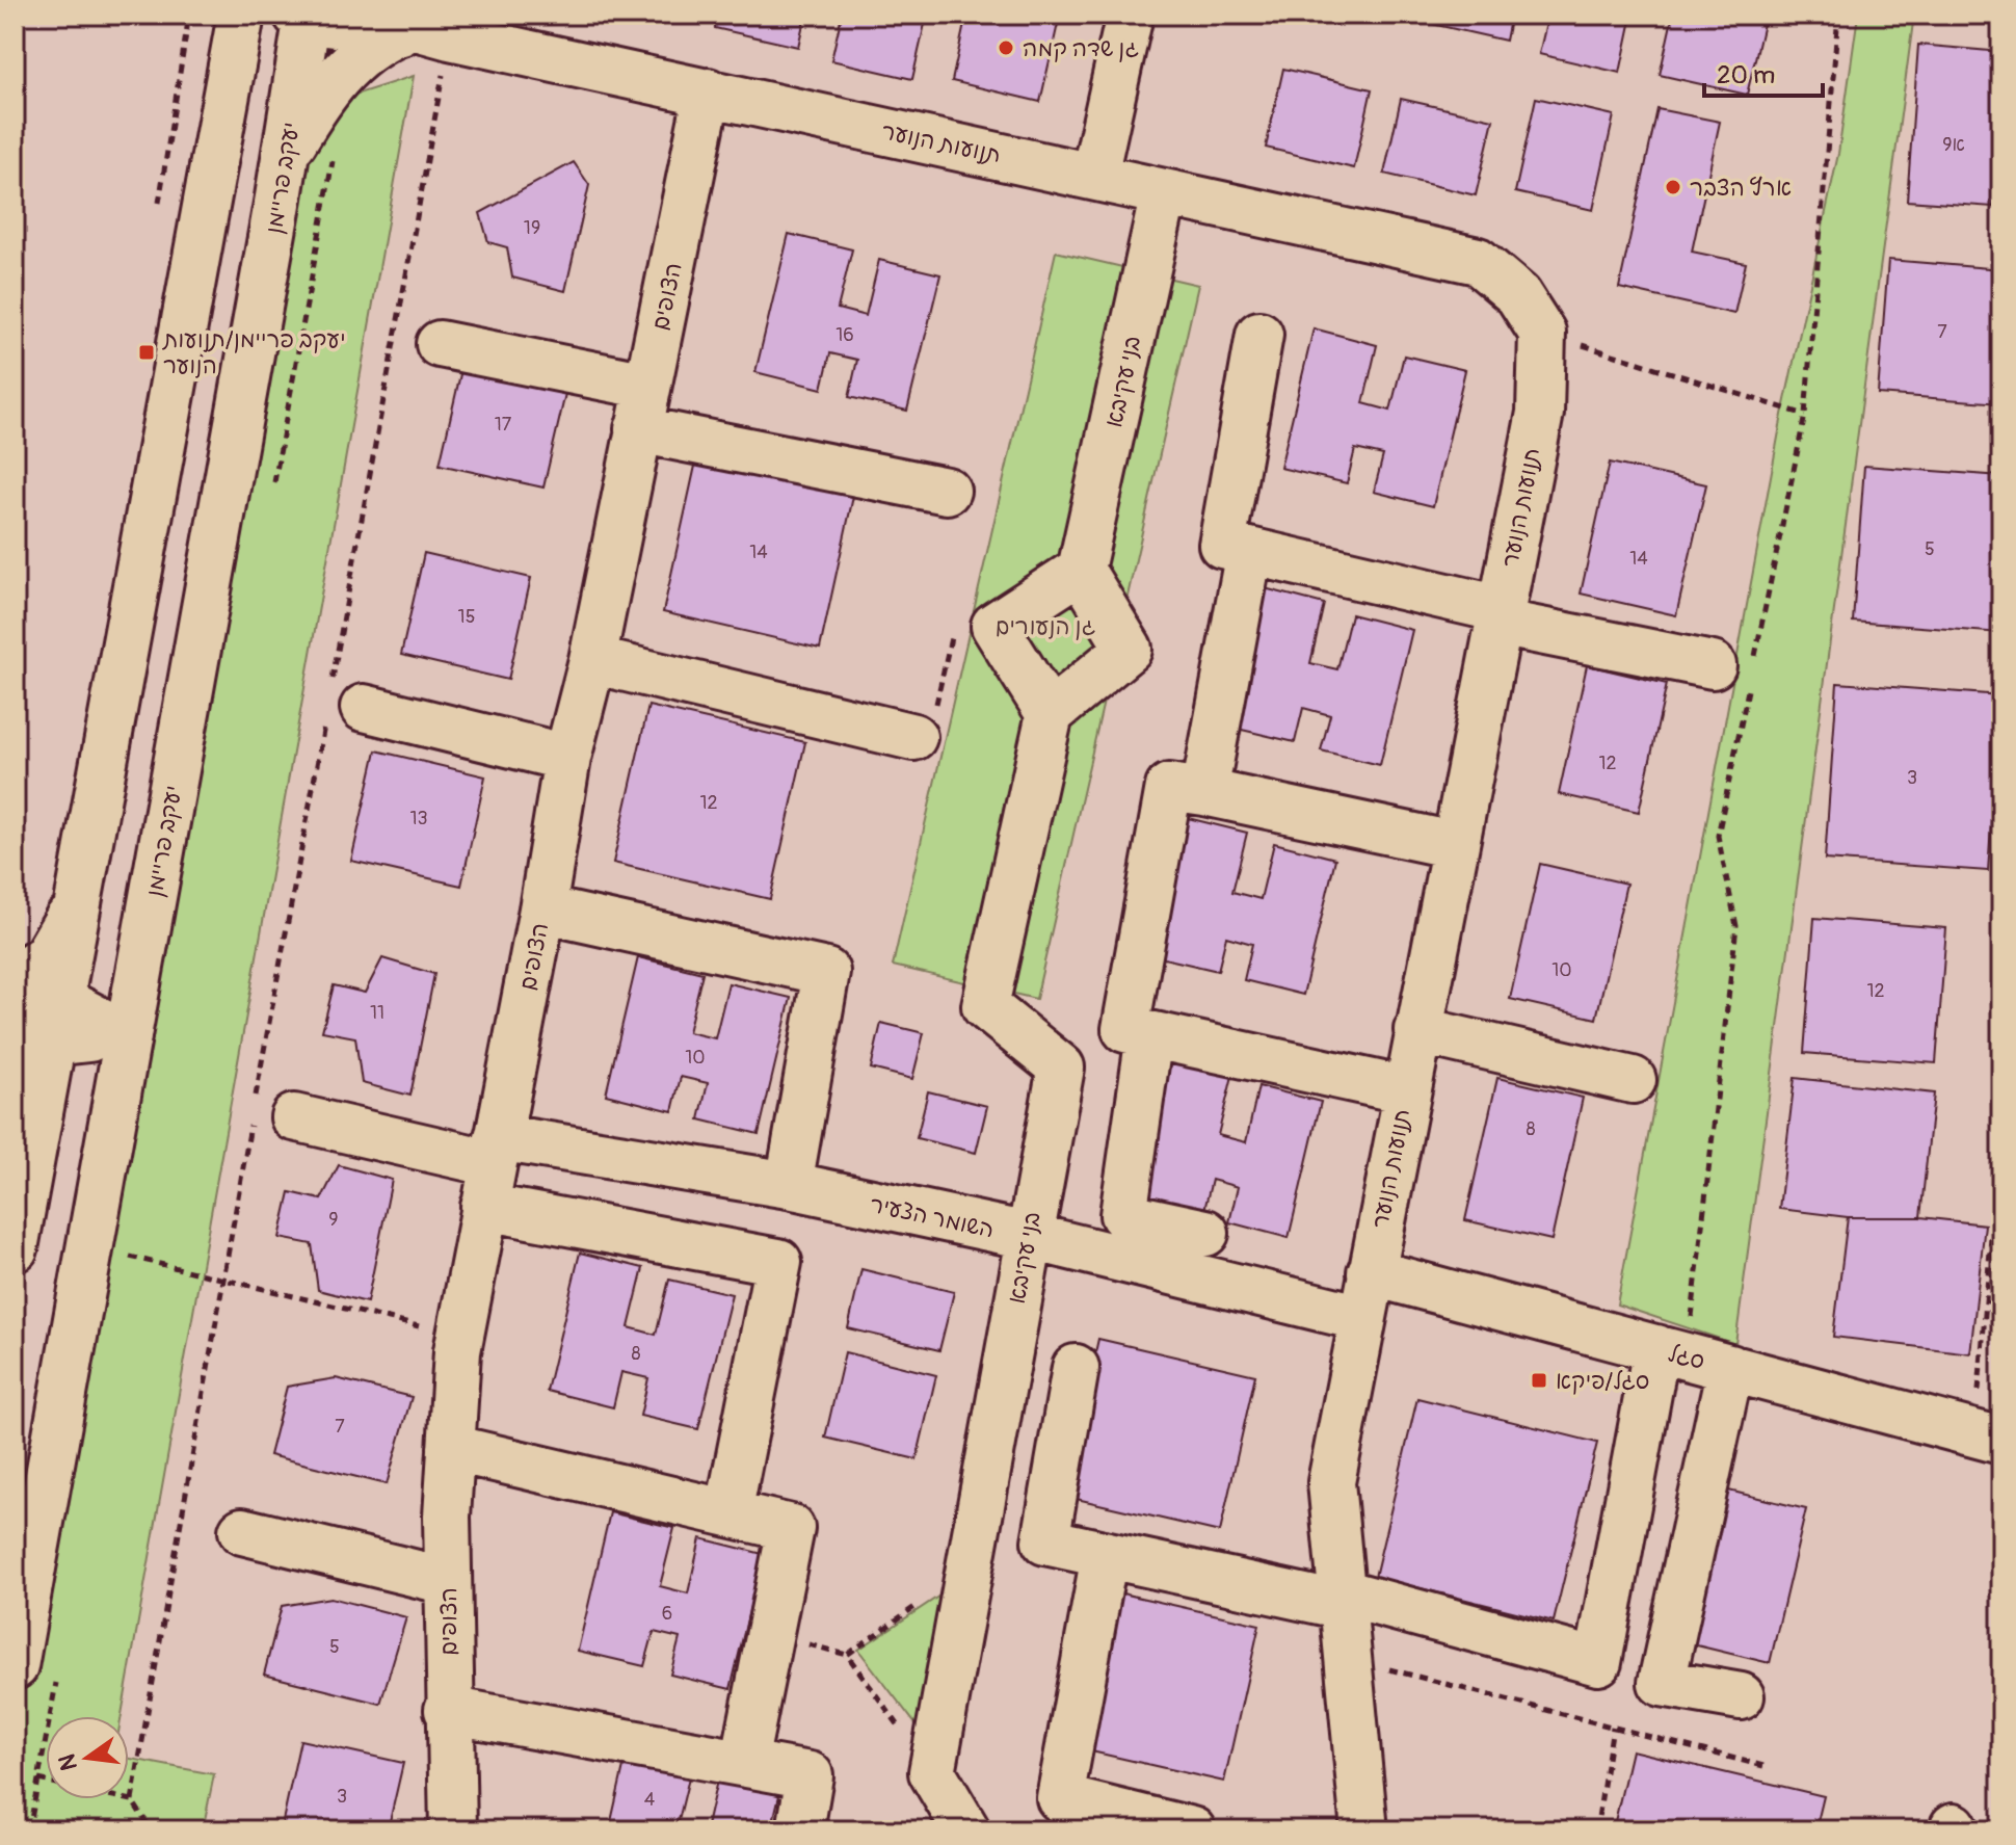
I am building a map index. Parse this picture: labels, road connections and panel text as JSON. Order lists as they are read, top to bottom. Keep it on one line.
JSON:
{"streets":{"street":["תנועות הנוער","יעקב פריימן","הצופים","בני עקיבא","השומר הצעיר","סגל"]},"crossings":[["תנועות הנוער","יעקב פריימן"],["תנועות הנוער","הצופים"],["תנועות הנוער","בני עקיבא"],["תנועות הנוער","השומר הצעיר"],["תנועות הנוער","סגל"],["הצופים","השומר הצעיר"],["בני עקיבא","השומר הצעיר"]],"parks":["גן הנעורים"],"places":{"other":["גן שדה קמה","ארץ הצבר"],"transit":["יעקב פריימן/תנועות הנוער","סגל/פיקא"]},"house_numbers":["9א","19","7","16","17","5","14","14","15","12","3","12","13","10","12","11","10","8","9","8","7","6","5","3","4"],"scale_bar":"20 m","north":"left"}
